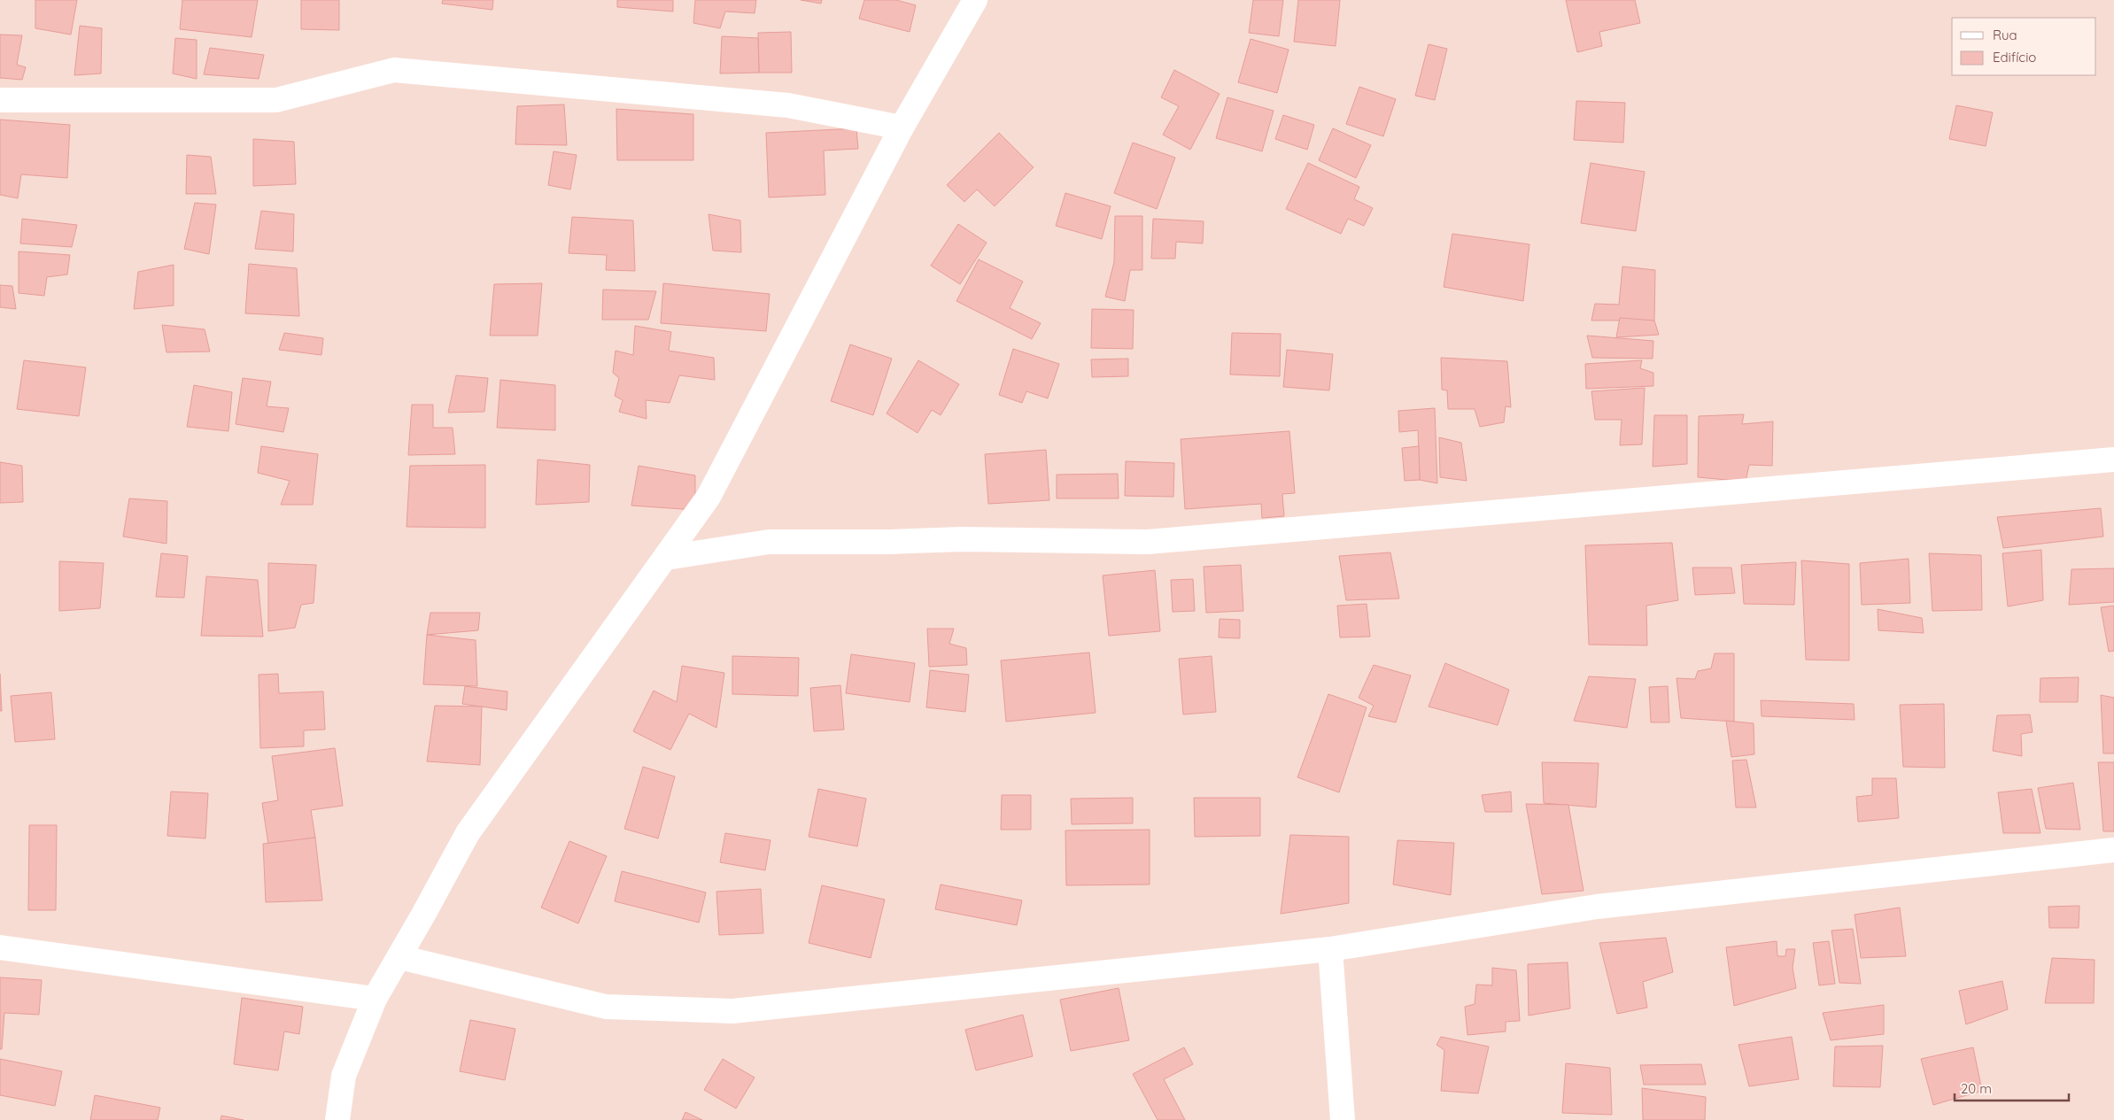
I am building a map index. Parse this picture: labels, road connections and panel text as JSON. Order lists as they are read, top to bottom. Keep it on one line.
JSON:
{"legend":["Rua","Edifício"],"scale_bar":"20 m"}
